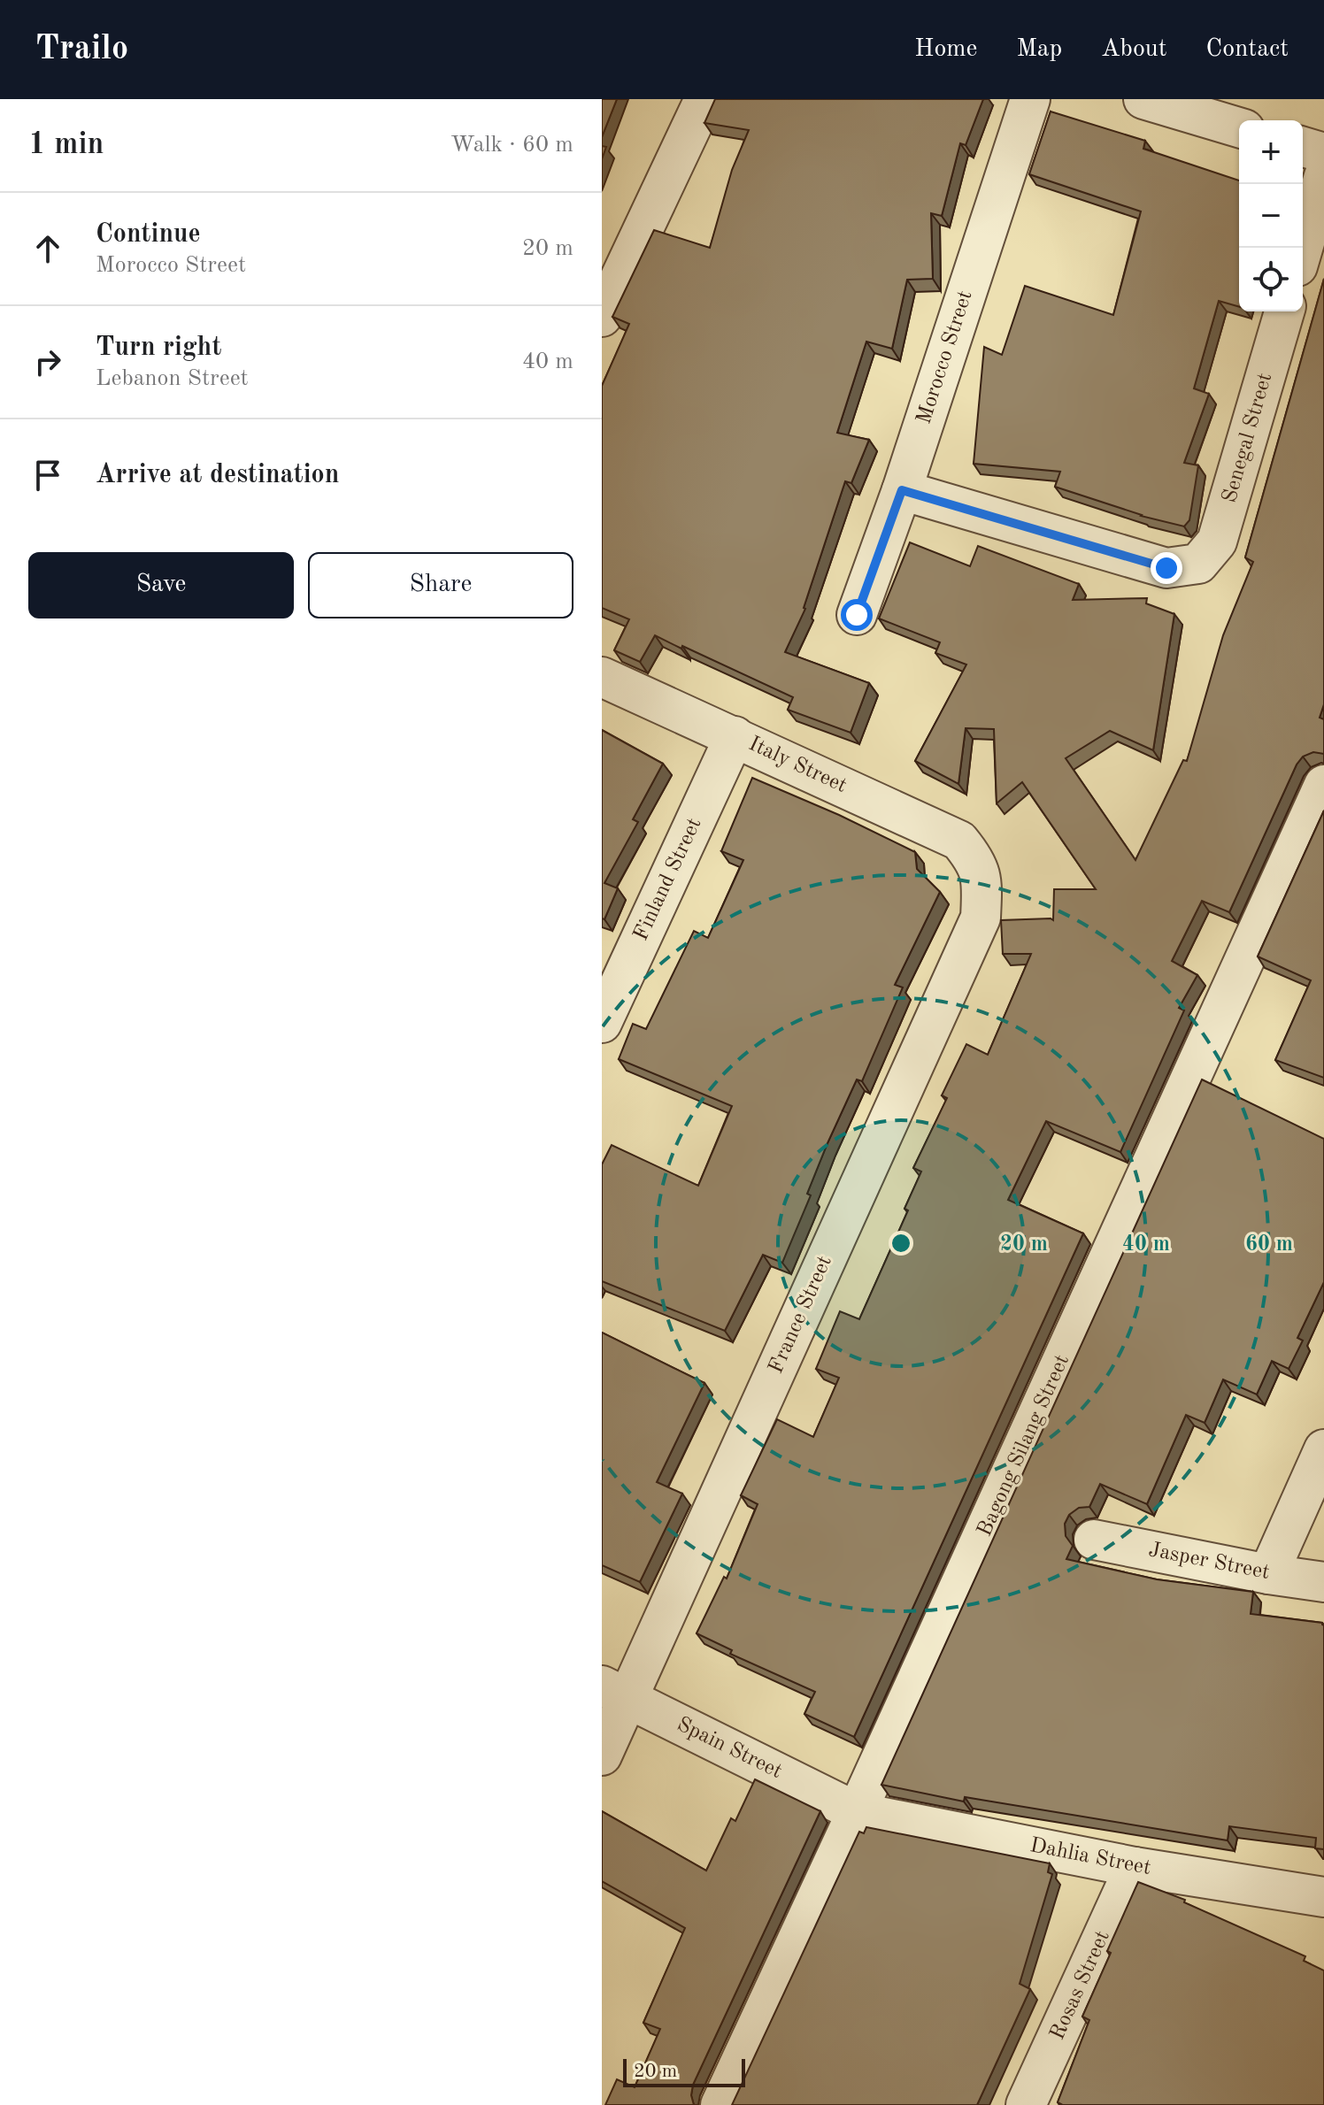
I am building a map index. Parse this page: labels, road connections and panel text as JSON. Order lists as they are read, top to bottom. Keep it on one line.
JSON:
{"streets":{"street":["Morocco Street","Senegal Street","Italy Street","Finland Street","France Street","Bagong Silang Street","Jasper Street","Spain Street","Dahlia Street","Rosas Street"]},"crossings":[["Morocco Street","Senegal Street"],["Italy Street","Finland Street"],["Italy Street","France Street"],["France Street","Spain Street"],["Bagong Silang Street","Spain Street"],["Bagong Silang Street","Dahlia Street"],["Spain Street","Dahlia Street"],["Dahlia Street","Rosas Street"]],"scale_bar":"20 m","page":{"header":"Trailo","nav":["Home","Map","About","Contact"],"heading":["1 min","Walk · 60 m"],"map_buttons":["+","−"],"list":[["Continue","Morocco Street","20 m"],["Turn right","Lebanon Street","40 m"],"Arrive at destination"],"buttons":["Save","Share"],"scale":"20 m"},"rings":["20 m","40 m","60 m"]}
